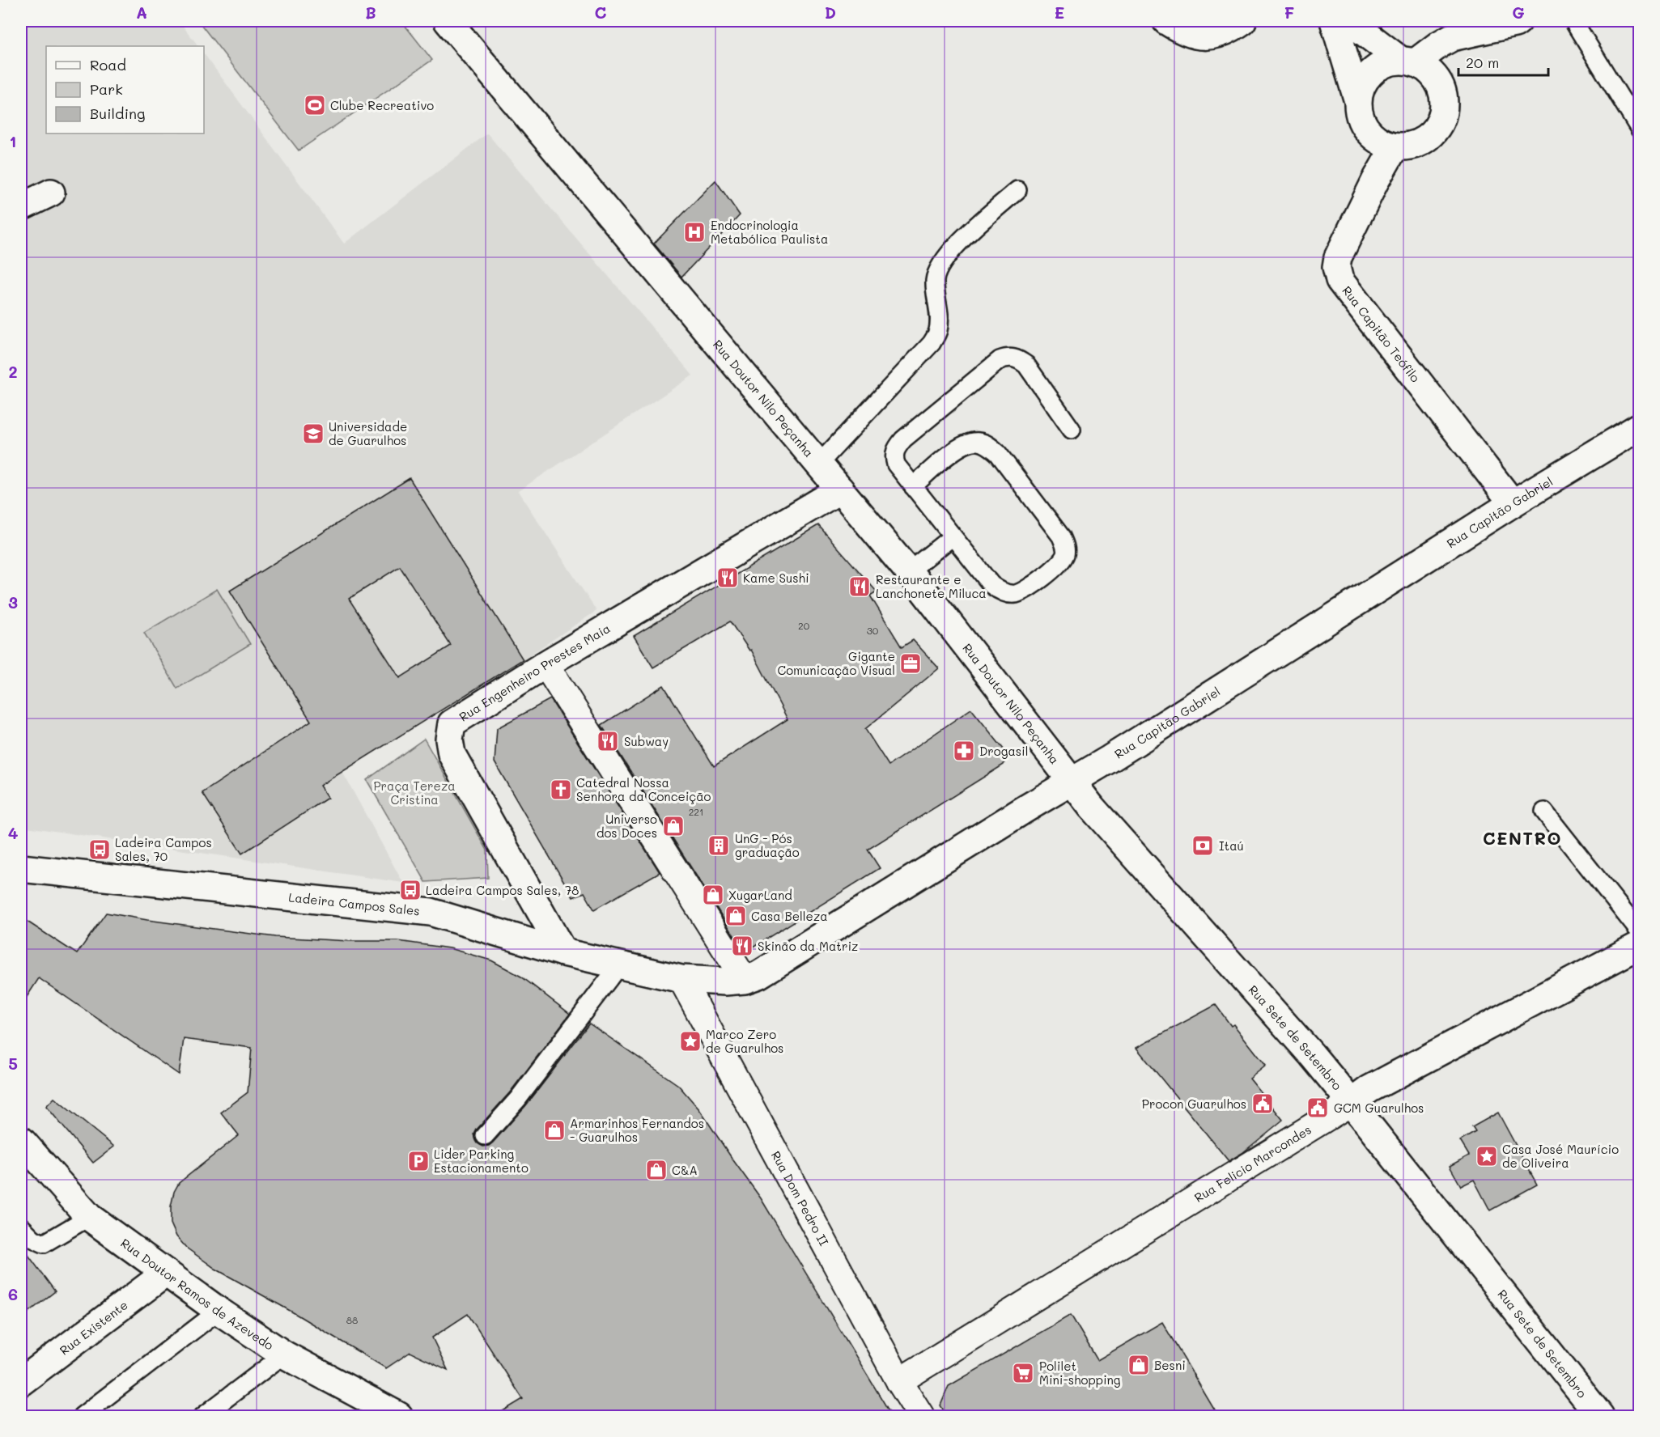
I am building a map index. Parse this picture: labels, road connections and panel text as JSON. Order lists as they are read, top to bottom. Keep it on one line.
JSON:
{"streets":{"street":["Rua Capitão Teófilo","Rua Doutor Nilo Peçanha","Rua Capitão Gabriel","Rua Engenheiro Prestes Maia","Ladeira Campos Sales","Rua Sete de Setembro","Rua Felicio Marcondes","Rua Dom Pedro II","Rua Doutor Ramos de Azevedo","Rua Existente"]},"crossings":[["Rua Capitão Teófilo","Rua Capitão Gabriel"],["Rua Doutor Nilo Peçanha","Rua Capitão Gabriel"],["Rua Doutor Nilo Peçanha","Rua Engenheiro Prestes Maia"],["Rua Doutor Nilo Peçanha","Rua Sete de Setembro"],["Rua Capitão Gabriel","Ladeira Campos Sales"],["Rua Capitão Gabriel","Rua Sete de Setembro"],["Rua Capitão Gabriel","Rua Dom Pedro II"],["Rua Engenheiro Prestes Maia","Ladeira Campos Sales"],["Ladeira Campos Sales","Rua Dom Pedro II"],["Rua Sete de Setembro","Rua Felicio Marcondes"],["Rua Felicio Marcondes","Rua Dom Pedro II"],["Rua Doutor Ramos de Azevedo","Rua Existente"]],"districts":["CENTRO"],"parks":["Praça Tereza Cristina"],"places":{"sports":["Clube Recreativo"],"hospital":["Endocrinologia Metabólica Paulista"],"school or university":["Universidade de Guarulhos"],"restaurant":["Kame Sushi","Restaurante e Lanchonete Miluca","Subway","Skinão da Matriz"],"office":["Gigante Comunicação Visual"],"pharmacy":["Drogasil"],"church":["Catedral Nossa Senhora da Conceição"],"shop":["Universo dos Doces","XugarLand","Casa Belleza","Armarinhos Fernandos - Guarulhos","C&A","Besni"],"building":["UnG - Pós graduação"],"bank":["Itaú"],"bus stop":["Ladeira Campos Sales, 70","Ladeira Campos Sales, 78"],"place":["Marco Zero de Guarulhos","Casa José Maurício de Oliveira"],"public building":["Procon Guarulhos","GCM Guarulhos"],"parking":["Lider Parking Estacionamento"],"supermarket":["Polilet Mini-shopping"]},"house_numbers":["20","30","221","88"],"legend":["Road","Park","Building"],"scale_bar":"20 m","grid":{"columns":["A","B","C","D","E","F","G"],"rows":["1","2","3","4","5","6"]}}
